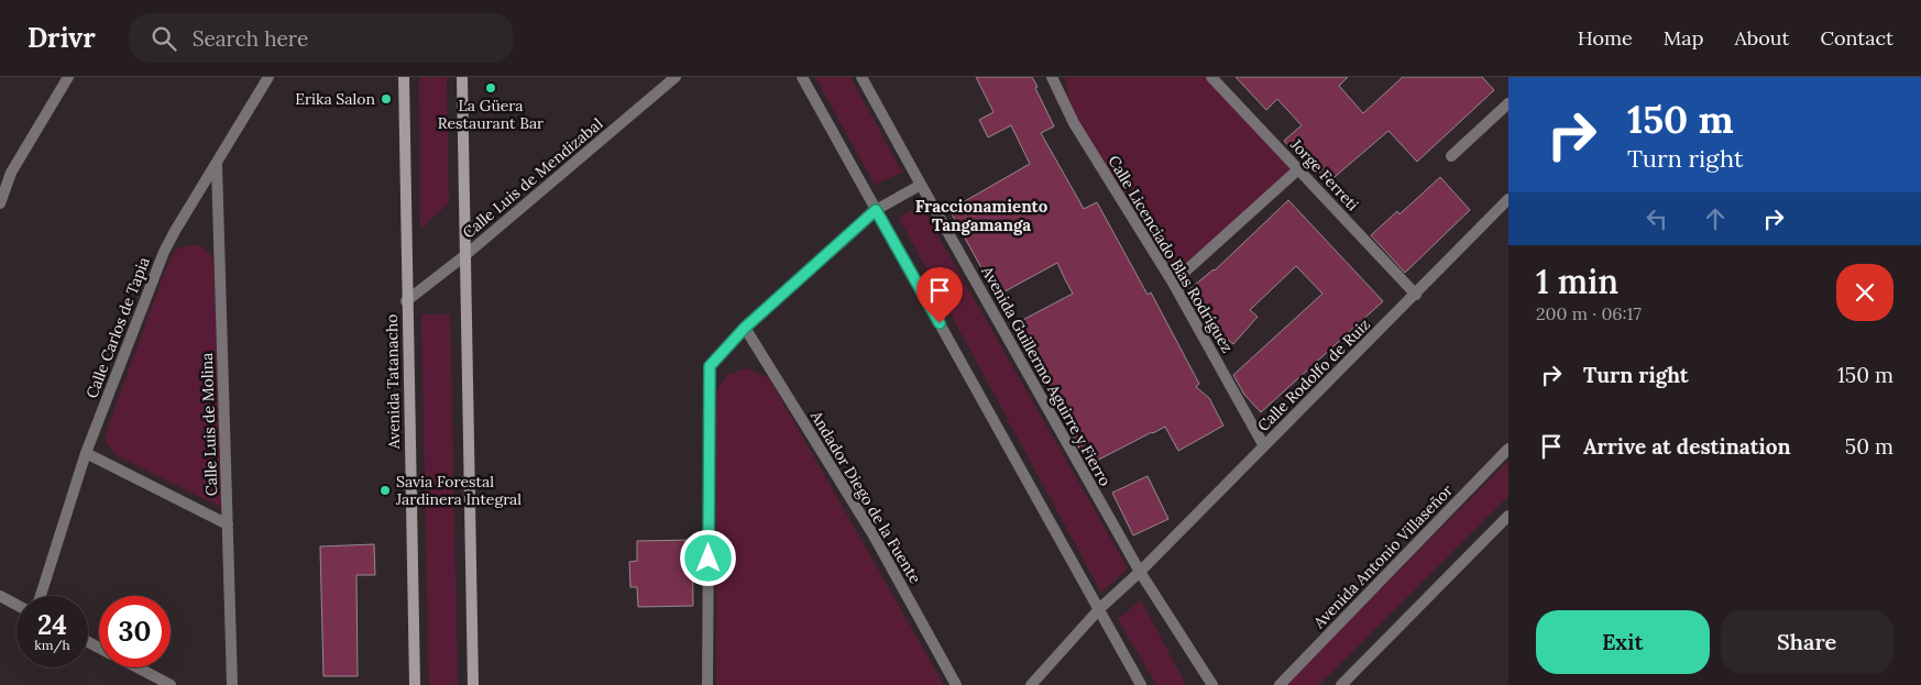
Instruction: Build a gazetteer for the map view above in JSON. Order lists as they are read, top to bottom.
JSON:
{
  "streets": {
    "street": [
      "Jorge Ferreti",
      "Calle Luis de Mendizabal",
      "Calle Licenciado Blas Rodríguez",
      "Calle Carlos de Tapia",
      "Calle Rodolfo de Ruiz",
      "Avenida Guillermo Aguirre y Fierro",
      "Avenida Tatanacho",
      "Calle Luis de Molina",
      "Andador Diego de la Fuente",
      "Avenida Antonio Villaseñor"
    ]
  },
  "crossings": [
    ["Jorge Ferreti", "Calle Rodolfo de Ruiz"],
    ["Calle Luis de Mendizabal", "Avenida Tatanacho"],
    ["Calle Licenciado Blas Rodríguez", "Calle Rodolfo de Ruiz"],
    ["Calle Carlos de Tapia", "Calle Luis de Molina"],
    ["Calle Rodolfo de Ruiz", "Avenida Guillermo Aguirre y Fierro"]
  ],
  "districts": ["Fraccionamiento Tangamanga"],
  "places": ["La Güera Restaurant Bar", "Erika Salon", "Savia Forestal Jardinera Integral"],
  "page": {
    "header": "Drivr",
    "search": "Search here",
    "nav": [
      "Home",
      "Map",
      "About",
      "Contact"
    ],
    "turn": ["150 m", "Turn right"],
    "heading": ["1 min", "200 m · 06:17"],
    "list": [
      {
        "name": "Turn right",
        "value": "150 m"
      },
      {
        "name": "Arrive at destination",
        "value": "50 m"
      }
    ],
    "speed": "24 km/h",
    "limit": "30",
    "buttons": ["Exit", "Share"]
  }
}
